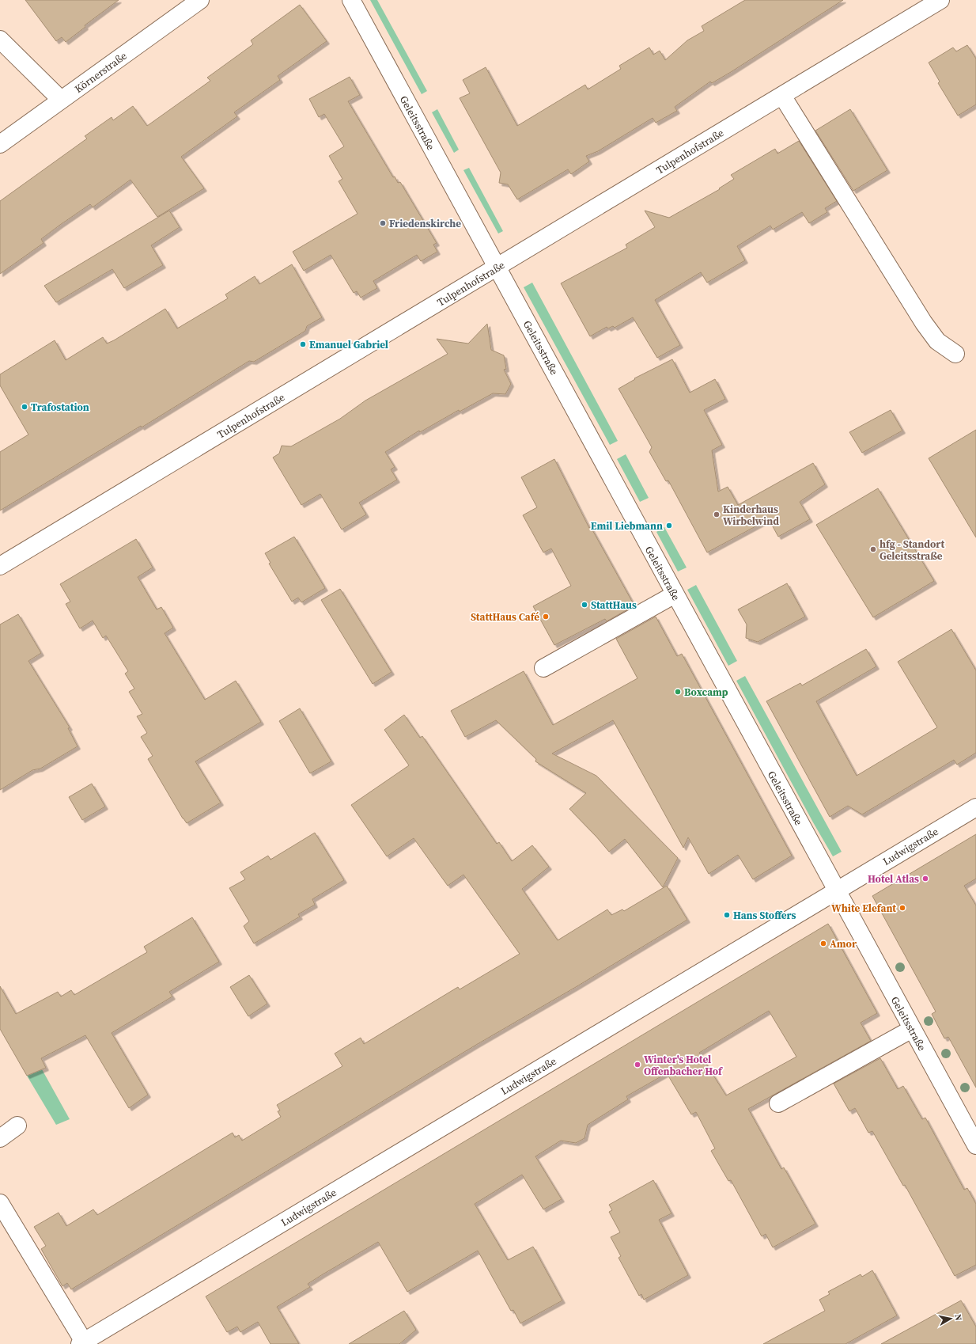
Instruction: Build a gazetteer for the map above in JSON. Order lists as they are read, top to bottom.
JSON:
{
  "streets": {
    "street": [
      "Körnerstraße",
      "Geleitsstraße",
      "Tulpenhofstraße",
      "Ludwigstraße"
    ]
  },
  "crossings": [
    ["Geleitsstraße", "Tulpenhofstraße"],
    ["Geleitsstraße", "Ludwigstraße"]
  ],
  "places": [
    "Friedenskirche",
    "Emanuel Gabriel",
    "Trafostation",
    "Kinderhaus Wirbelwind",
    "Emil Liebmann",
    "hfg - Standort Geleitsstraße",
    "StattHaus",
    "StattHaus Café",
    "Boxcamp",
    "Hotel Atlas",
    "White Elefant",
    "Hans Stoffers",
    "Amor",
    "Winter's Hotel Offenbacher Hof"
  ],
  "north": "right"
}
